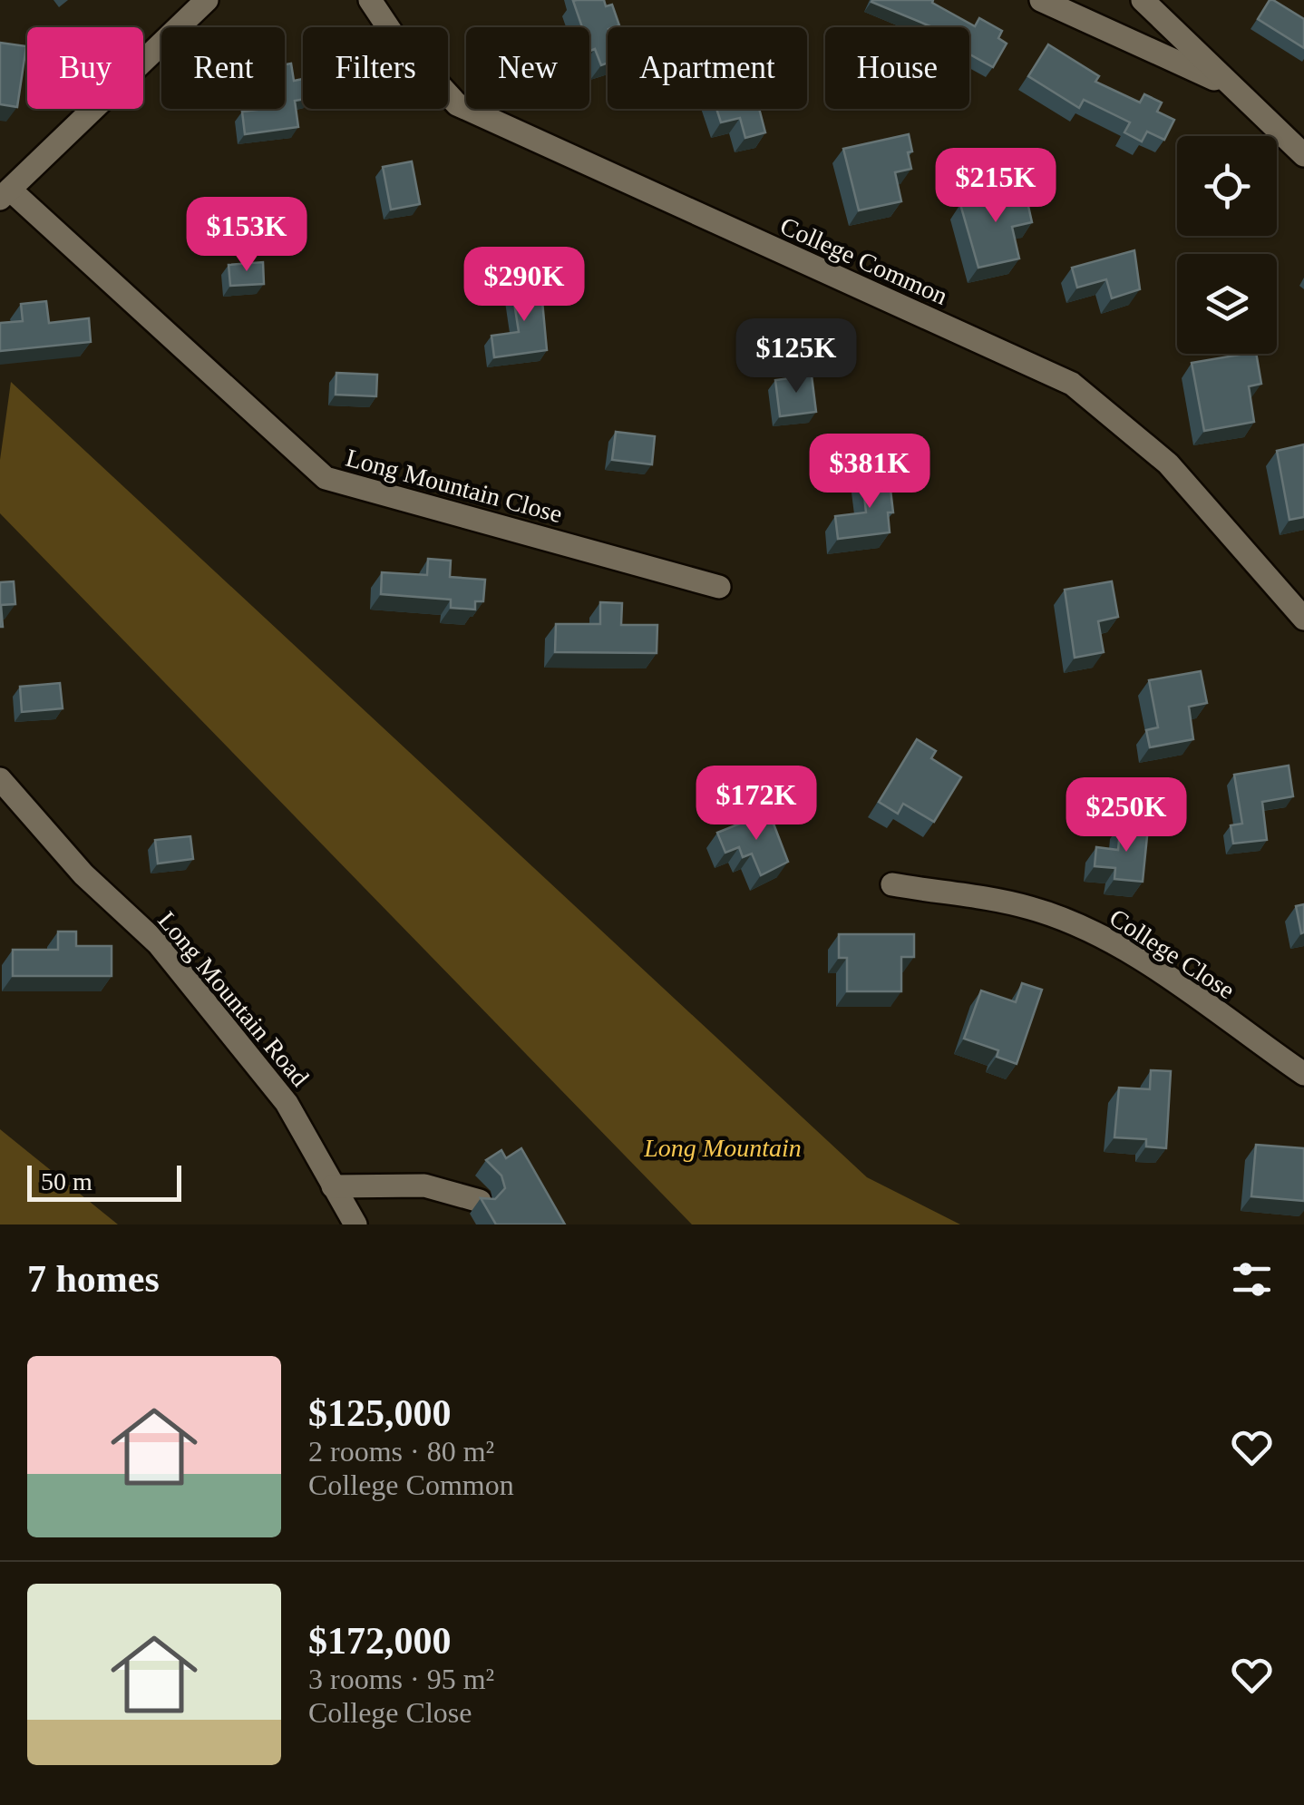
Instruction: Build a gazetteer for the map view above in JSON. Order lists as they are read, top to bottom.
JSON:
{
  "streets": {
    "street": [
      "College Common",
      "Long Mountain Close",
      "College Close",
      "Long Mountain Road"
    ]
  },
  "parks": ["Long Mountain"],
  "scale_bar": "50 m",
  "page": {
    "chip": [
      "Buy",
      "Rent",
      "Filters",
      "New",
      "Apartment",
      "House"
    ],
    "price": [
      "$215K",
      "$153K",
      "$290K",
      "$125K",
      "$381K",
      "$172K",
      "$250K"
    ],
    "scale": "50 m",
    "heading": "7 homes",
    "list": [
      {
        "name": "$125,000",
        "note": "2 rooms · 80 m² · College Common"
      },
      {
        "name": "$172,000",
        "note": "3 rooms · 95 m² · College Close"
      }
    ]
  }
}
